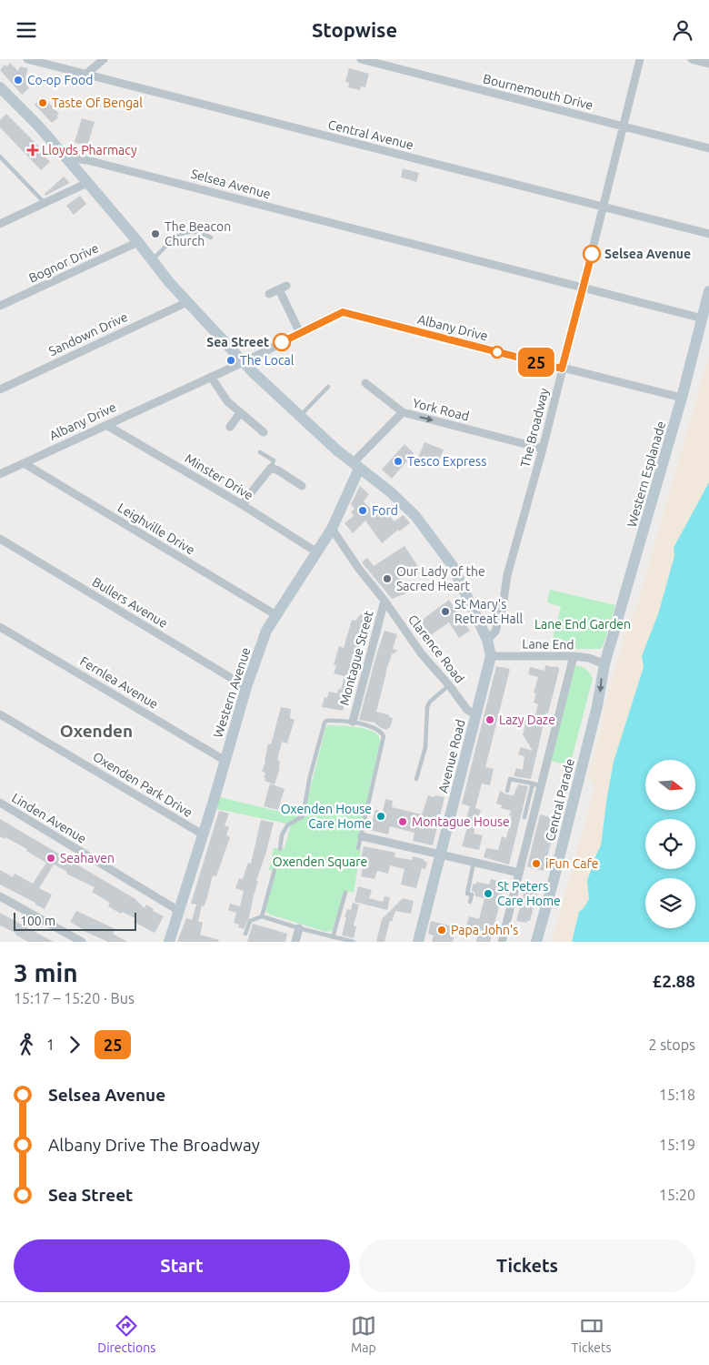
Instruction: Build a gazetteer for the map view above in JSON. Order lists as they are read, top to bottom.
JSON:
{
  "streets": {
    "street": [
      "Bournemouth Drive",
      "Central Avenue",
      "Selsea Avenue",
      "Bognor Drive",
      "Albany Drive",
      "Sandown Drive",
      "York Road",
      "The Broadway",
      "Western Esplanade",
      "Minster Drive",
      "Leighville Drive",
      "Bullers Avenue",
      "Lane End",
      "Clarence Road",
      "Montague Street",
      "Fernlea Avenue",
      "Western Avenue",
      "Avenue Road",
      "Oxenden Park Drive",
      "Central Parade",
      "Linden Avenue"
    ]
  },
  "crossings": [
    ["Bournemouth Drive", "The Broadway"],
    ["Central Avenue", "The Broadway"],
    ["Selsea Avenue", "The Broadway"],
    ["Selsea Avenue", "Western Esplanade"],
    ["Albany Drive", "The Broadway"],
    ["Albany Drive", "Western Esplanade"],
    ["Albany Drive", "Minster Drive"],
    ["Albany Drive", "Leighville Drive"],
    ["York Road", "The Broadway"],
    ["York Road", "Western Avenue"],
    ["Western Esplanade", "Lane End"],
    ["Western Esplanade", "Central Parade"],
    ["Minster Drive", "Western Avenue"],
    ["Leighville Drive", "Western Avenue"],
    ["Bullers Avenue", "Western Avenue"],
    ["Lane End", "Avenue Road"],
    ["Lane End", "Central Parade"],
    ["Clarence Road", "Montague Street"],
    ["Clarence Road", "Western Avenue"],
    ["Clarence Road", "Avenue Road"],
    ["Fernlea Avenue", "Western Avenue"],
    ["Western Avenue", "Oxenden Park Drive"],
    ["Western Avenue", "Linden Avenue"]
  ],
  "one_way": ["York Road"],
  "districts": ["Oxenden"],
  "parks": ["Lane End Garden", "Oxenden Square"],
  "places": {
    "other": [
      "Co-op Food",
      "Taste Of Bengal",
      "The Beacon Church",
      "Selsea Avenue",
      "Sea Street",
      "The Local",
      "Tesco Express",
      "Ford",
      "Our Lady of the Sacred Heart",
      "St Mary's Retreat Hall",
      "Lazy Daze",
      "Oxenden House Care Home",
      "Montague House",
      "Seahaven",
      "iFun Cafe",
      "St Peters Care Home",
      "Papa John's"
    ],
    "health": ["Lloyds Pharmacy"]
  },
  "lines": ["bus line 25"],
  "scale_bar": "100 m",
  "north": "right",
  "page": {
    "header": "Stopwise",
    "on_map": "25",
    "scale": "100 m",
    "heading": ["3 min", "15:17 – 15:20 · Bus", "£2.88"],
    "legs": ["1", "25", "2 stops"],
    "list": [
      {
        "name": "Selsea Avenue",
        "value": "15:18"
      },
      {
        "name": "Albany Drive The Broadway",
        "value": "15:19"
      },
      {
        "name": "Sea Street",
        "value": "15:20"
      }
    ],
    "buttons": ["Start", "Tickets"],
    "tabs": ["Directions", "Map", "Tickets"]
  }
}
